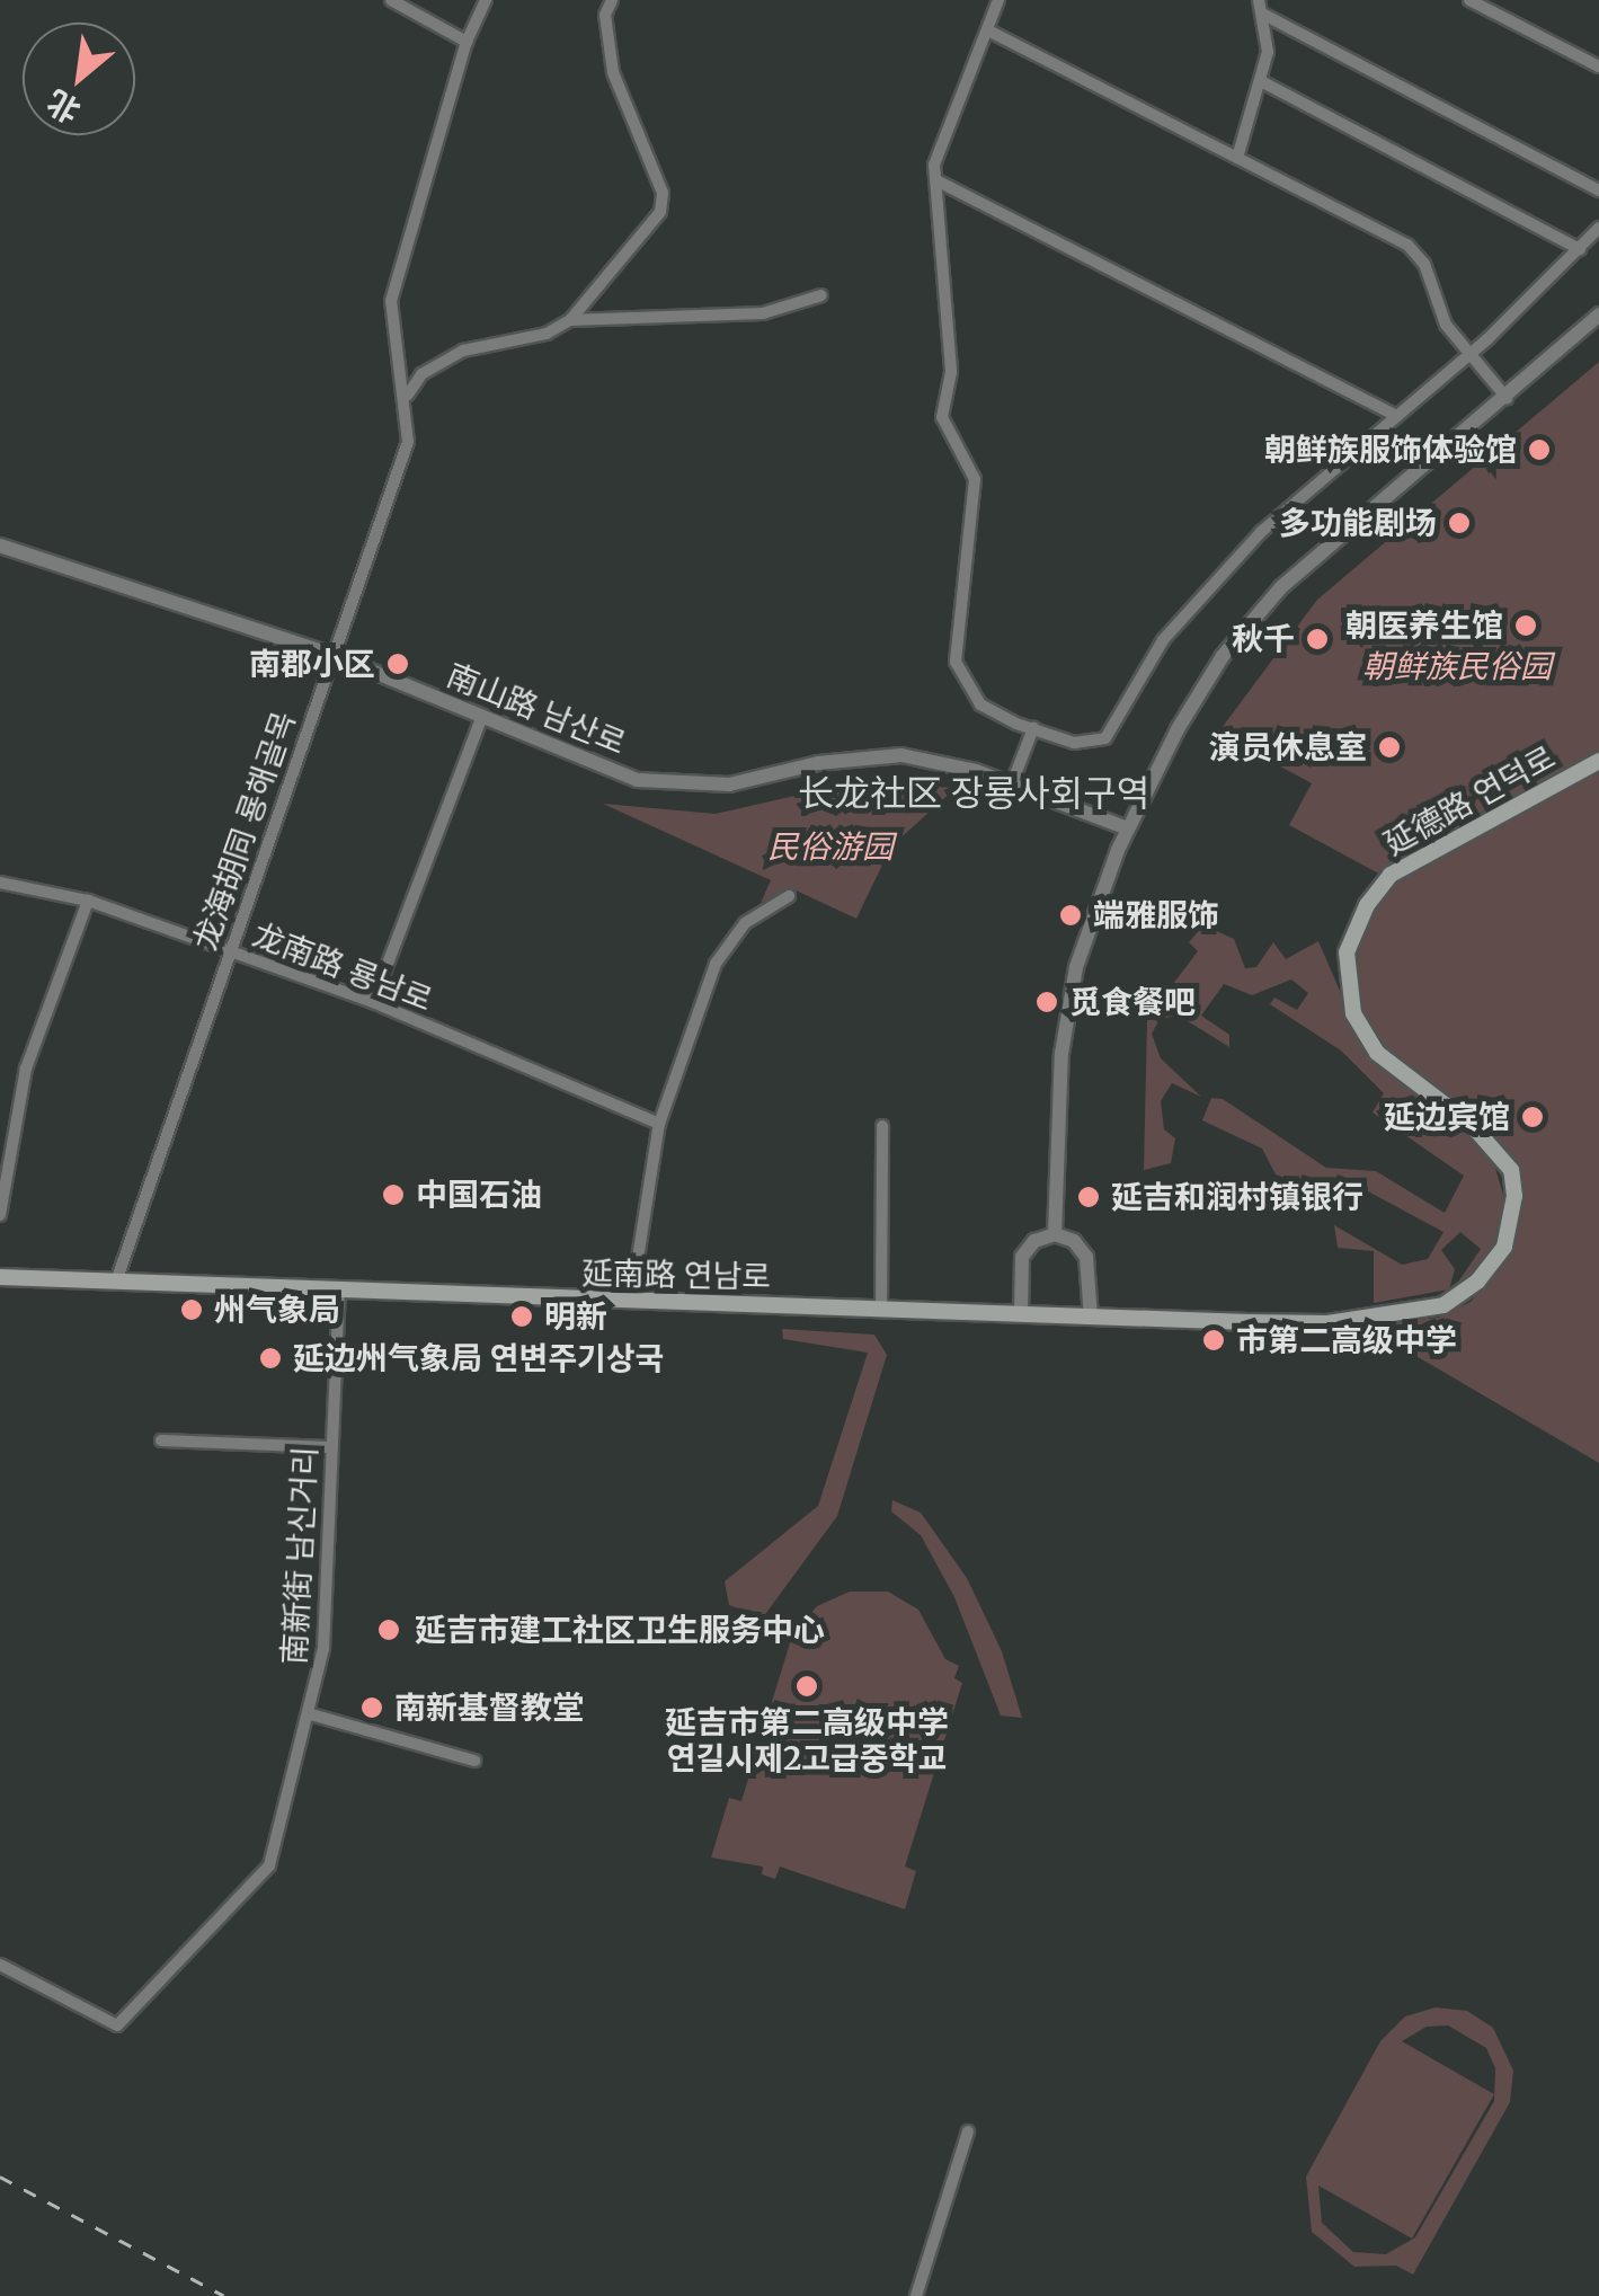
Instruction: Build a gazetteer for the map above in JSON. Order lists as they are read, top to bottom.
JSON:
{
  "streets": {
    "main road": ["延德路 연덕로", "延南路 연남로"],
    "street": [
      "南山路 남산로",
      "龙海胡同 룡해골목",
      "龙南路 룡남로",
      "南新街 남신거리"
    ]
  },
  "crossings": [
    ["南山路 남산로", "龙海胡同 룡해골목"],
    ["延德路 연덕로", "延南路 연남로"],
    ["龙海胡同 룡해골목", "龙南路 룡남로"],
    ["龙海胡同 룡해골목", "延南路 연남로"],
    ["延南路 연남로", "南新街 남신거리"]
  ],
  "districts": ["长龙社区 장룡사회구역"],
  "parks": ["朝鲜族民俗园", "民俗游园"],
  "places": [
    "朝鲜族服饰体验馆",
    "多功能剧场",
    "朝医养生馆",
    "秋千",
    "南郡小区",
    "演员休息室",
    "端雅服饰",
    "觅食餐吧",
    "延边宾馆",
    "中国石油",
    "延吉和润村镇银行",
    "州气象局",
    "明新",
    "市第二高级中学",
    "延边州气象局 연변주기상국",
    "延吉市建工社区卫生服务中心",
    "延吉市第二高级中学 연길시제2고급중학교",
    "南新基督教堂"
  ],
  "north": "bottom left"
}
